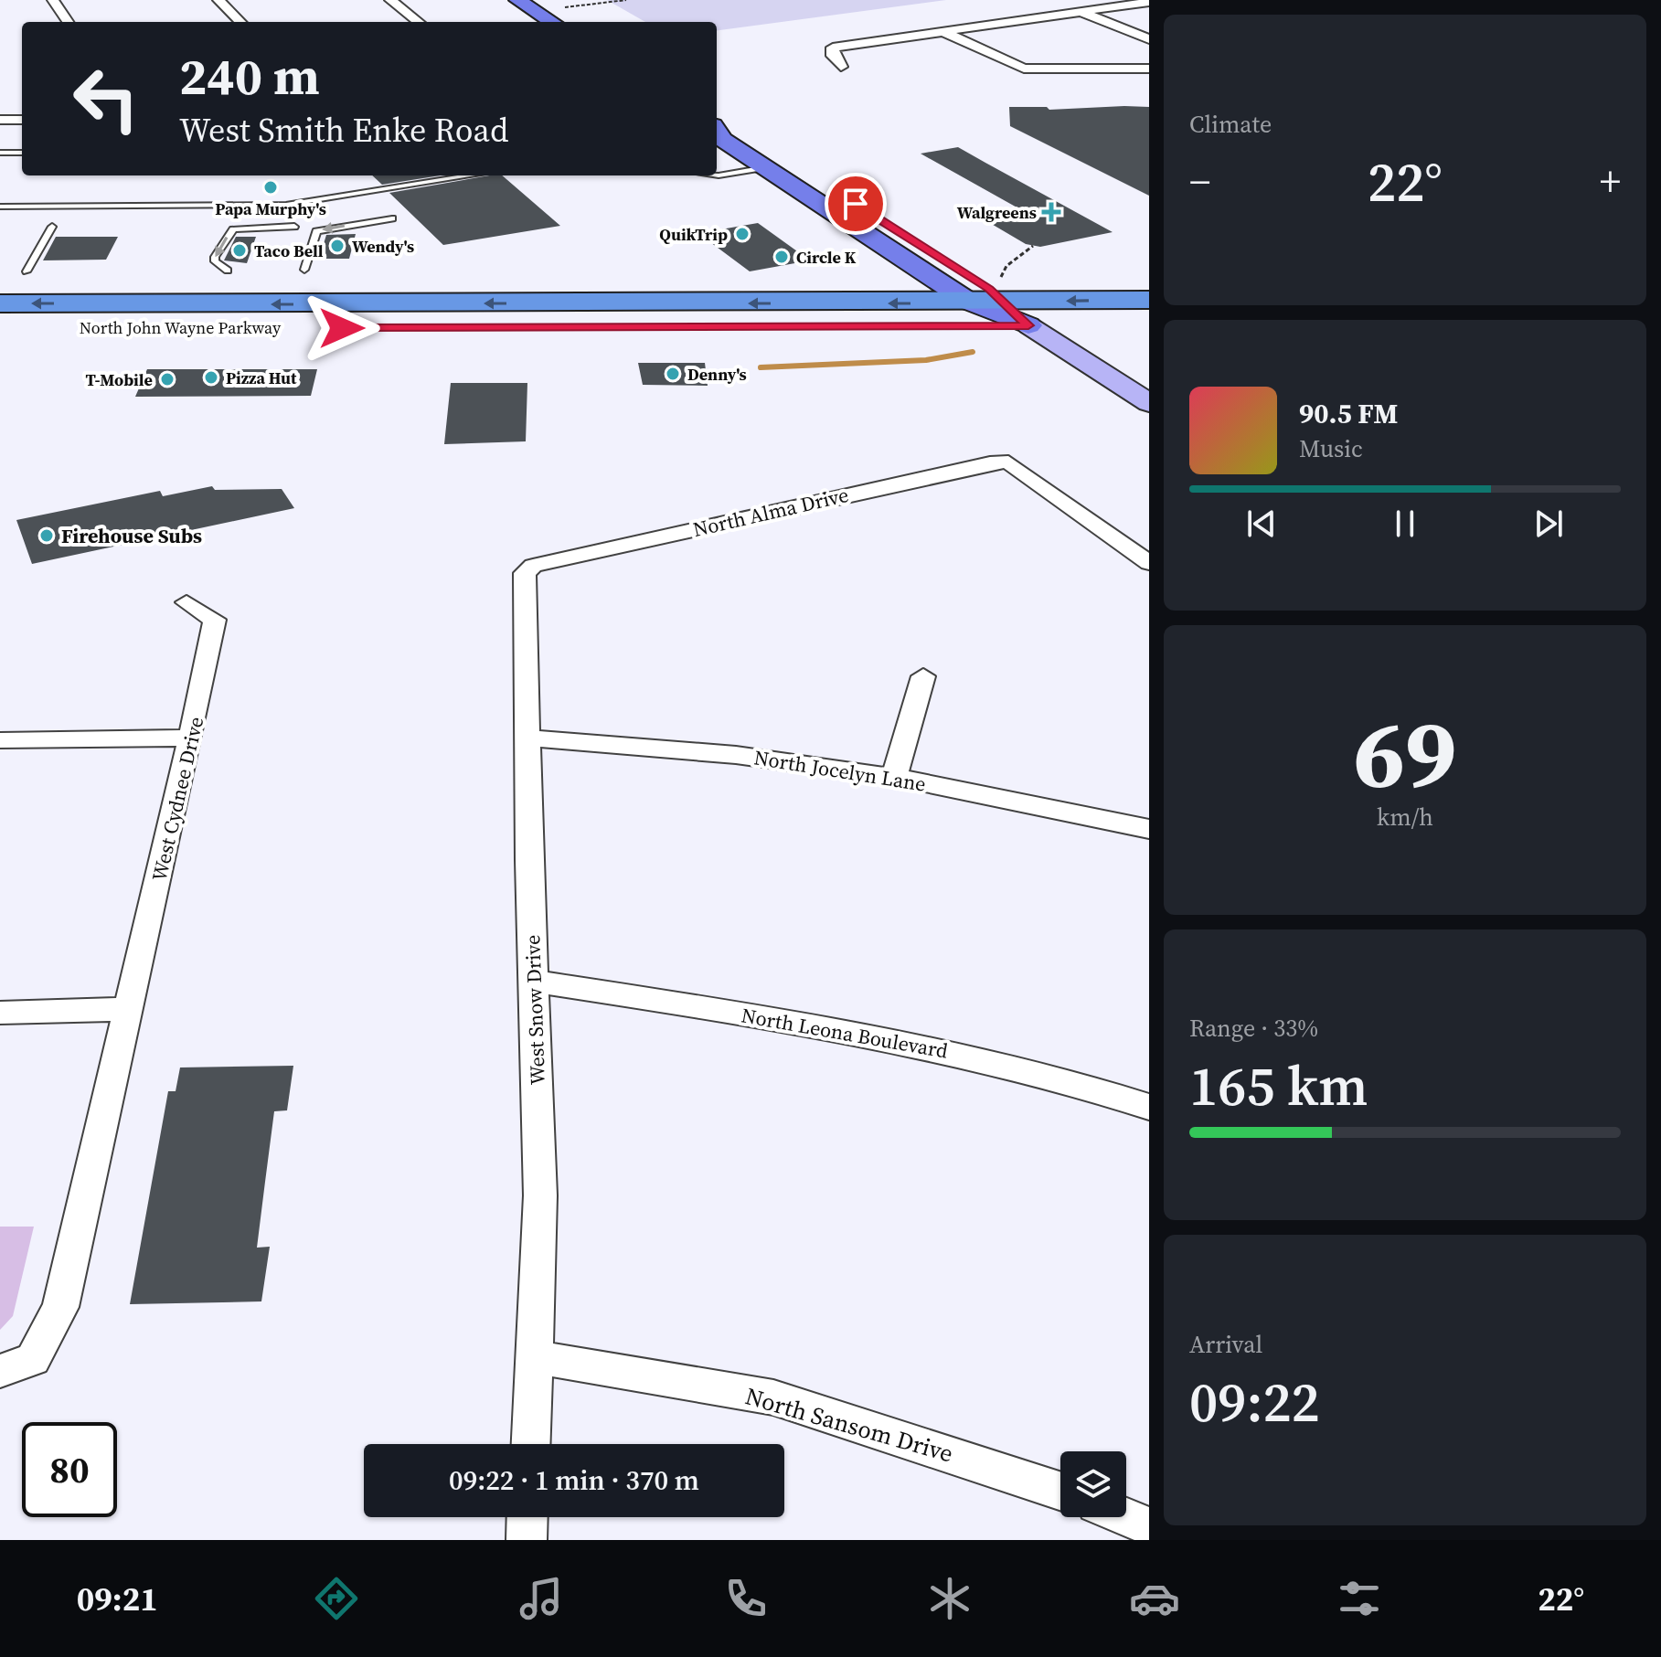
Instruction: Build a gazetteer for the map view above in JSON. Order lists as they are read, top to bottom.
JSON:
{
  "streets": {
    "highway": ["North John Wayne Parkway"],
    "street": [
      "North Alma Drive",
      "North Jocelyn Lane",
      "West Cydnee Drive",
      "West Snow Drive",
      "North Leona Boulevard",
      "North Sansom Drive"
    ]
  },
  "crossings": [
    ["North Alma Drive", "West Snow Drive"],
    ["North Jocelyn Lane", "West Snow Drive"],
    ["West Snow Drive", "North Leona Boulevard"],
    ["West Snow Drive", "North Sansom Drive"]
  ],
  "places": {
    "other": [
      "Papa Murphy's",
      "QuikTrip",
      "Wendy's",
      "Taco Bell",
      "Circle K",
      "Denny's",
      "Pizza Hut",
      "T-Mobile",
      "Firehouse Subs"
    ],
    "health": ["Walgreens"]
  },
  "page": {
    "tile": [
      "Climate",
      ["69", "km/h"],
      ["Range · 33%", "165 km"],
      ["Arrival", "09:22"]
    ],
    "turn": ["240 m", "West Smith Enke Road"],
    "heat": ["−", "22°", "+"],
    "song": ["90.5 FM", "Music"],
    "limit": "80",
    "trip": "09:22 · 1 min · 370 m",
    "tabs": ["09:21", "22°"]
  }
}
